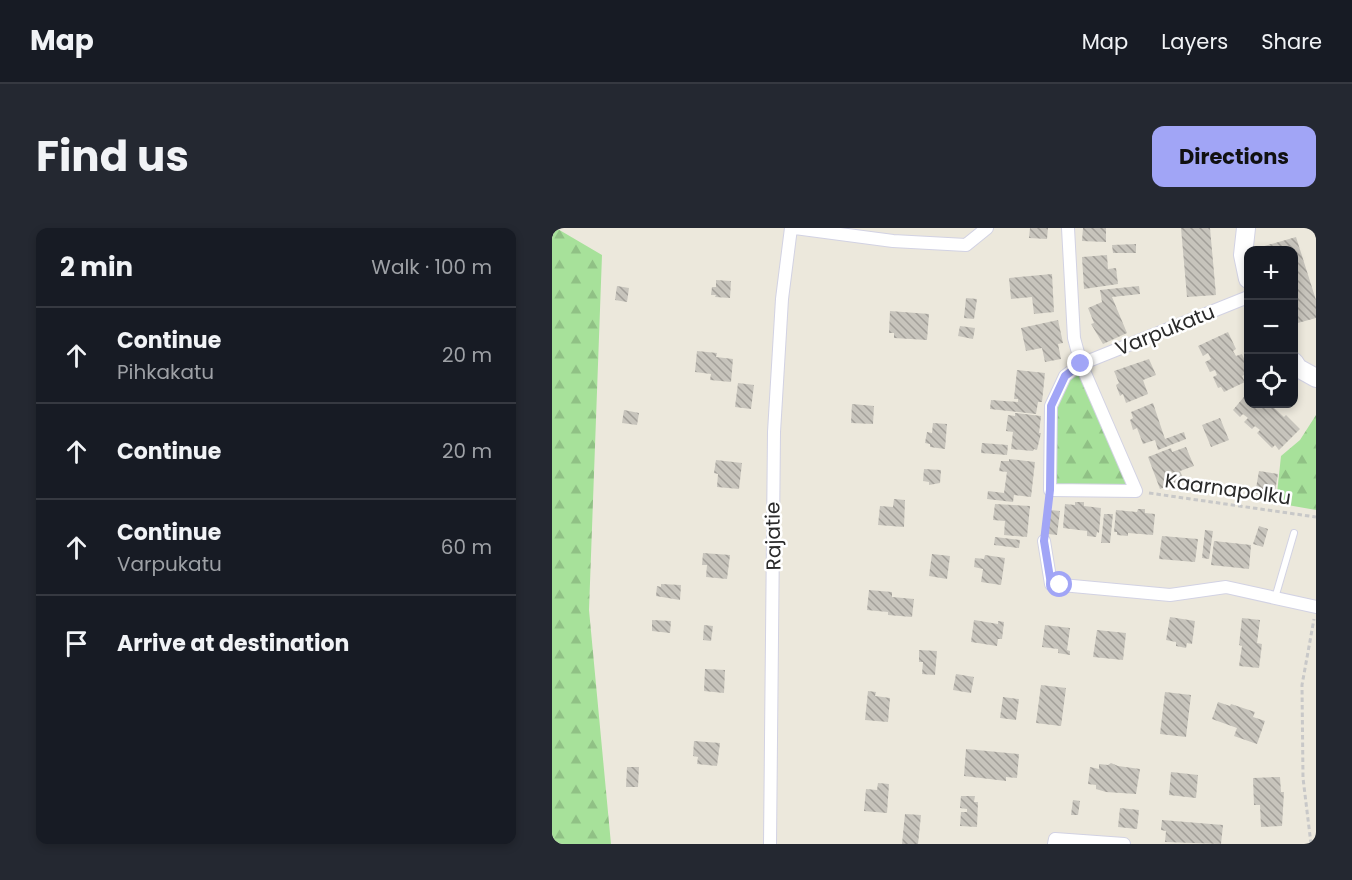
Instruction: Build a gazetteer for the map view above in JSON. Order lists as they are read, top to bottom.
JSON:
{
  "streets": {
    "street": ["Varpukatu", "Rajatie"],
    "path": ["Kaarnapolku"]
  },
  "page": {
    "header": "Map",
    "nav": ["Map", "Layers", "Share"],
    "title": "Find us",
    "buttons": "Directions",
    "heading": ["2 min", "Walk · 100 m"],
    "map_buttons": ["+", "−"],
    "list": [
      ["Continue", "Pihkakatu", "20 m"],
      ["Continue", "20 m"],
      ["Continue", "Varpukatu", "60 m"],
      "Arrive at destination"
    ]
  }
}
